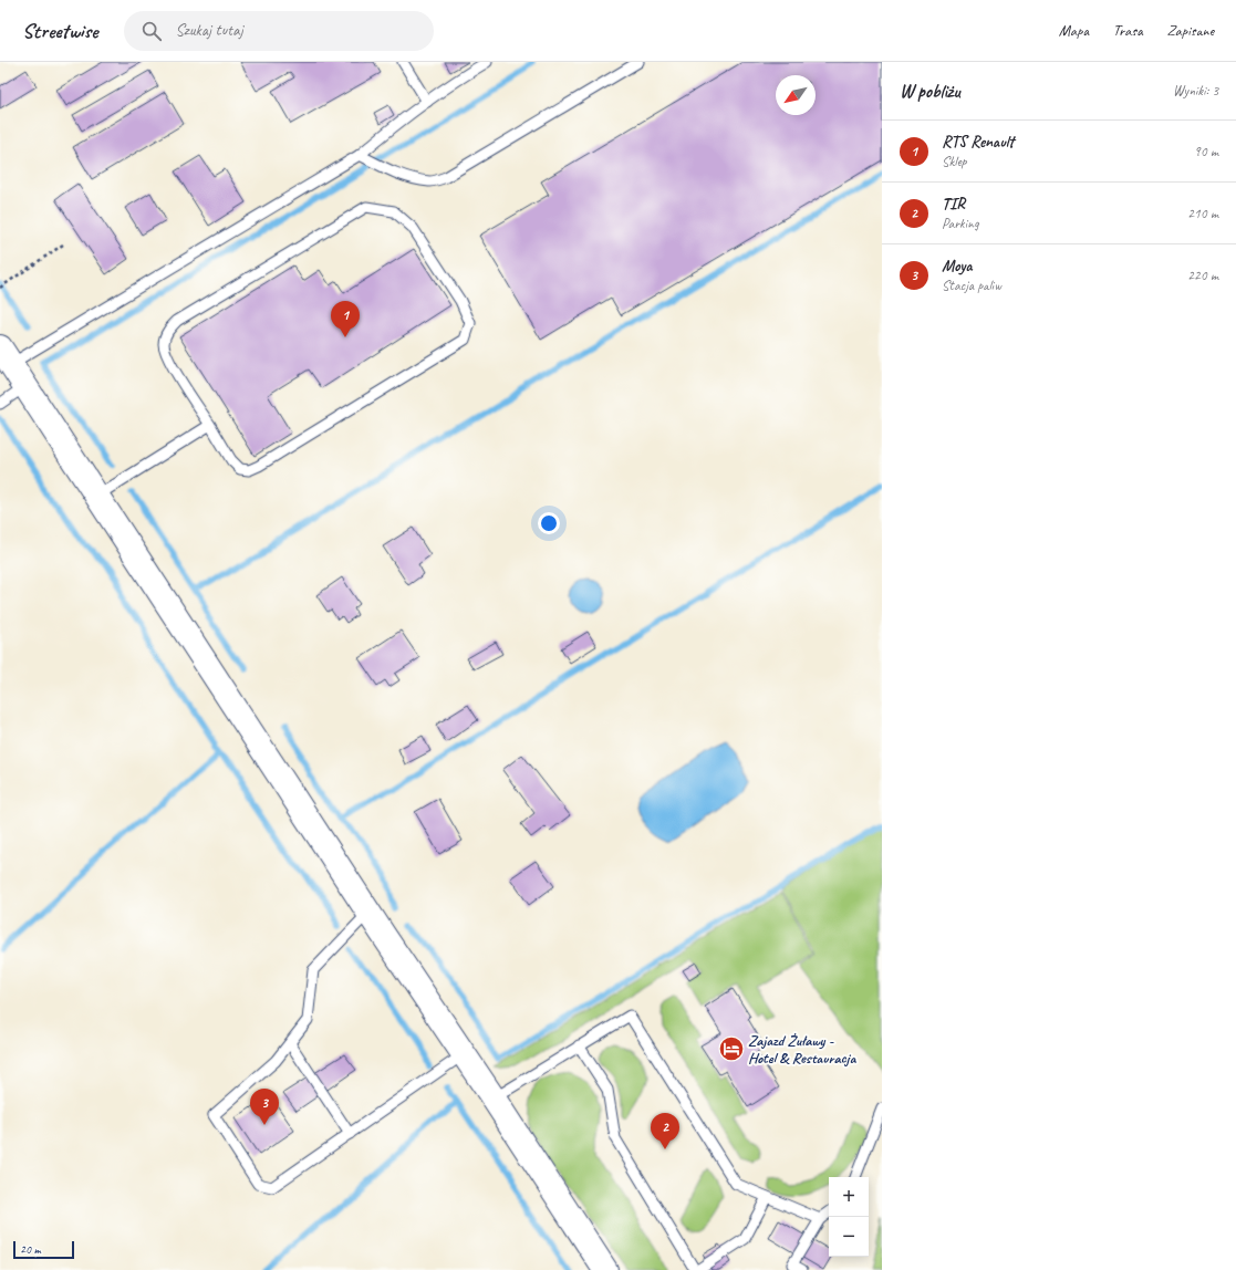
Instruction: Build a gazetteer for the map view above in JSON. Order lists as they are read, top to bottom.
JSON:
{
  "places": {
    "hotel": ["Zajazd Żuławy - Hotel & Restauracja"]
  },
  "scale_bar": "20 m",
  "north": "bottom left",
  "page": {
    "header": "Streetwise",
    "search": "Szukaj tutaj",
    "nav": ["Mapa", "Trasa", "Zapisane"],
    "heading": ["W pobliżu", "Wyniki: 3"],
    "list": [
      {
        "mark": "1",
        "name": "RTS Renault",
        "note": "Sklep",
        "value": "90 m"
      },
      {
        "mark": "2",
        "name": "TIR",
        "note": "Parking",
        "value": "210 m"
      },
      {
        "mark": "3",
        "name": "Moya",
        "note": "Stacja paliw",
        "value": "220 m"
      }
    ],
    "pins": ["1", "3", "2"],
    "map_buttons": ["+", "−"],
    "scale": "20 m"
  }
}
